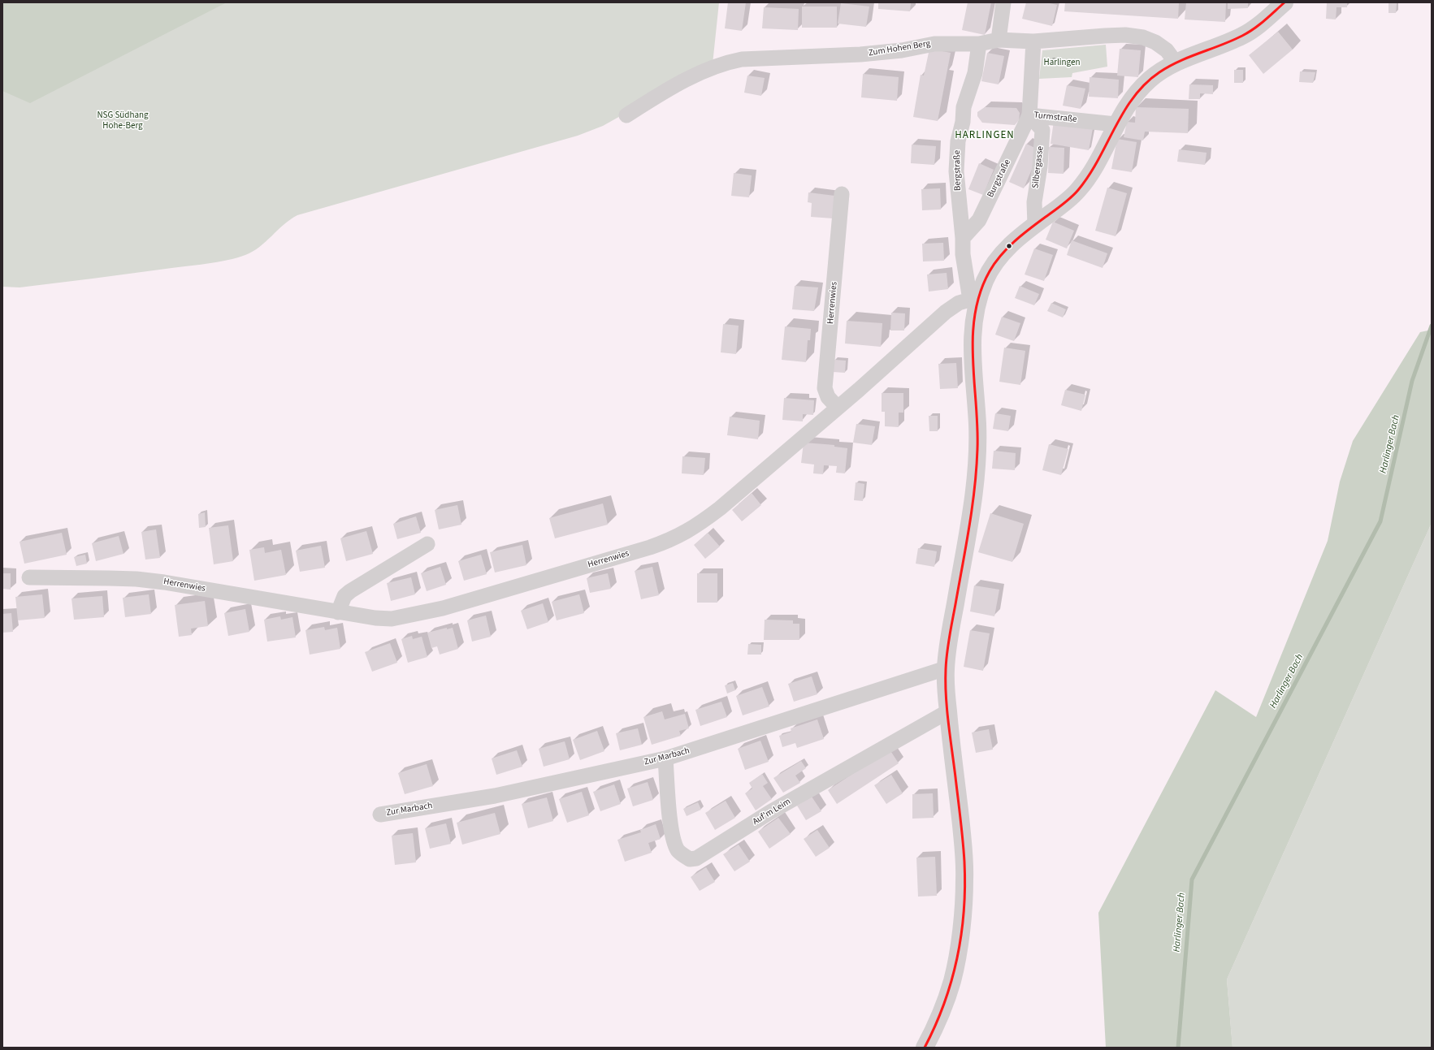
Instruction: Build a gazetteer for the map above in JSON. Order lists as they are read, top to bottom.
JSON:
{
  "streets": {
    "street": [
      "Zum Hohen Berg",
      "Turmstraße",
      "Silbergasse",
      "Bergstraße",
      "Burgstraße",
      "Herrenwies",
      "Zur Marbach",
      "Auf'm Leim"
    ]
  },
  "crossings": [
    ["Zum Hohen Berg", "Turmstraße"],
    ["Zum Hohen Berg", "Bergstraße"],
    ["Turmstraße", "Silbergasse"],
    ["Turmstraße", "Burgstraße"],
    ["Silbergasse", "Burgstraße"],
    ["Bergstraße", "Burgstraße"],
    ["Bergstraße", "Herrenwies"],
    ["Zur Marbach", "Auf'm Leim"]
  ],
  "districts": ["HARLINGEN"],
  "water": ["Harlinger Bach"],
  "parks": ["Harlingen", "NSG Südhang Hohe-Berg"]
}
